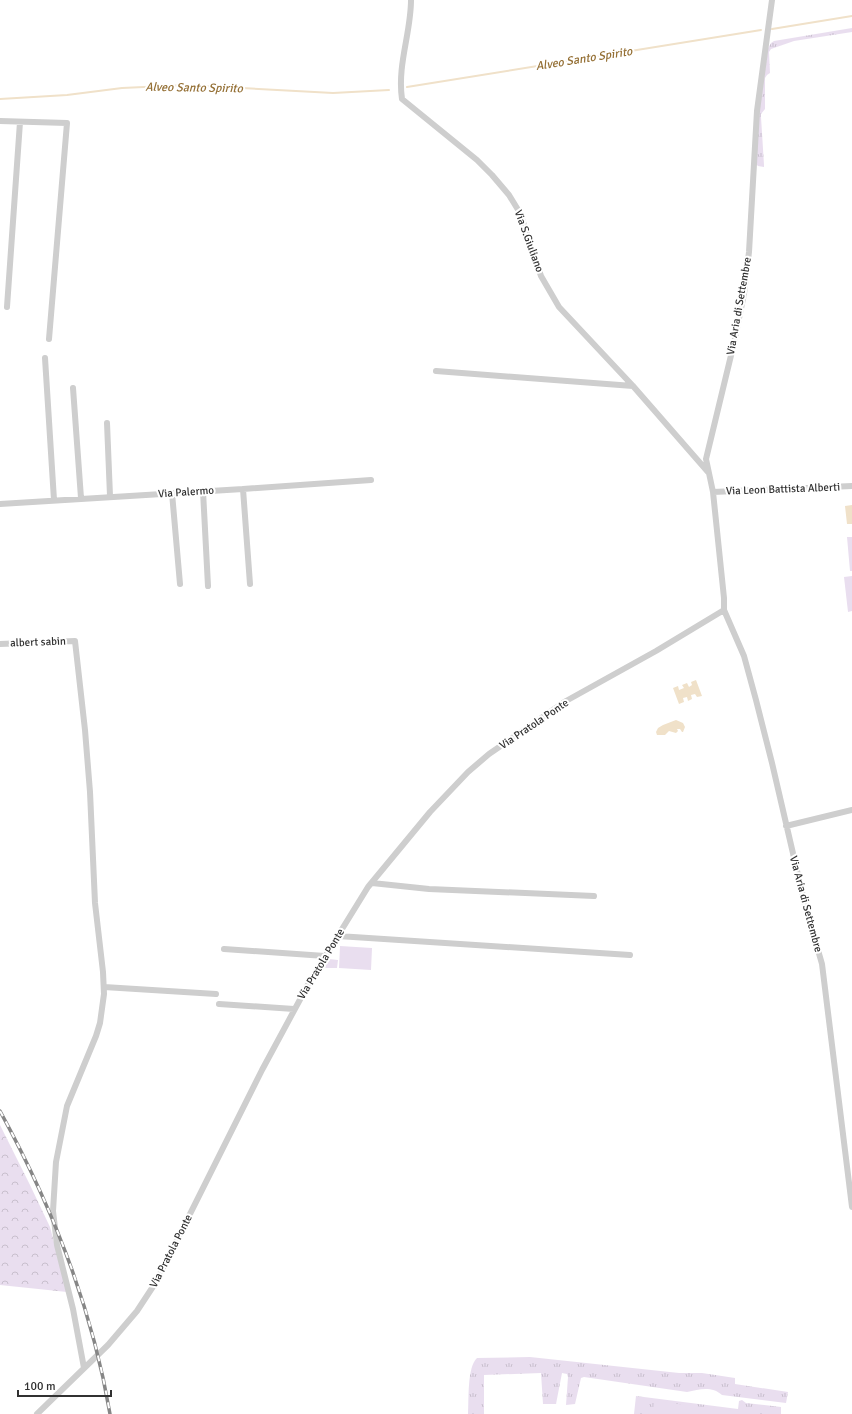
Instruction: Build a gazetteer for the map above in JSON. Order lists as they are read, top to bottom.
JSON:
{
  "streets": {
    "street": [
      "Via S.Giuliano",
      "Via Aria di Settembre",
      "Via Leon Battista Alberti",
      "Via Palermo",
      "albert sabin",
      "Via Pratola Ponte"
    ]
  },
  "crossings": [
    ["Via S.Giuliano", "Via Aria di Settembre"],
    ["Via Aria di Settembre", "Via Leon Battista Alberti"],
    ["Via Aria di Settembre", "Via Pratola Ponte"]
  ],
  "water": ["Alveo Santo Spirito"],
  "scale_bar": "100 m"
}
